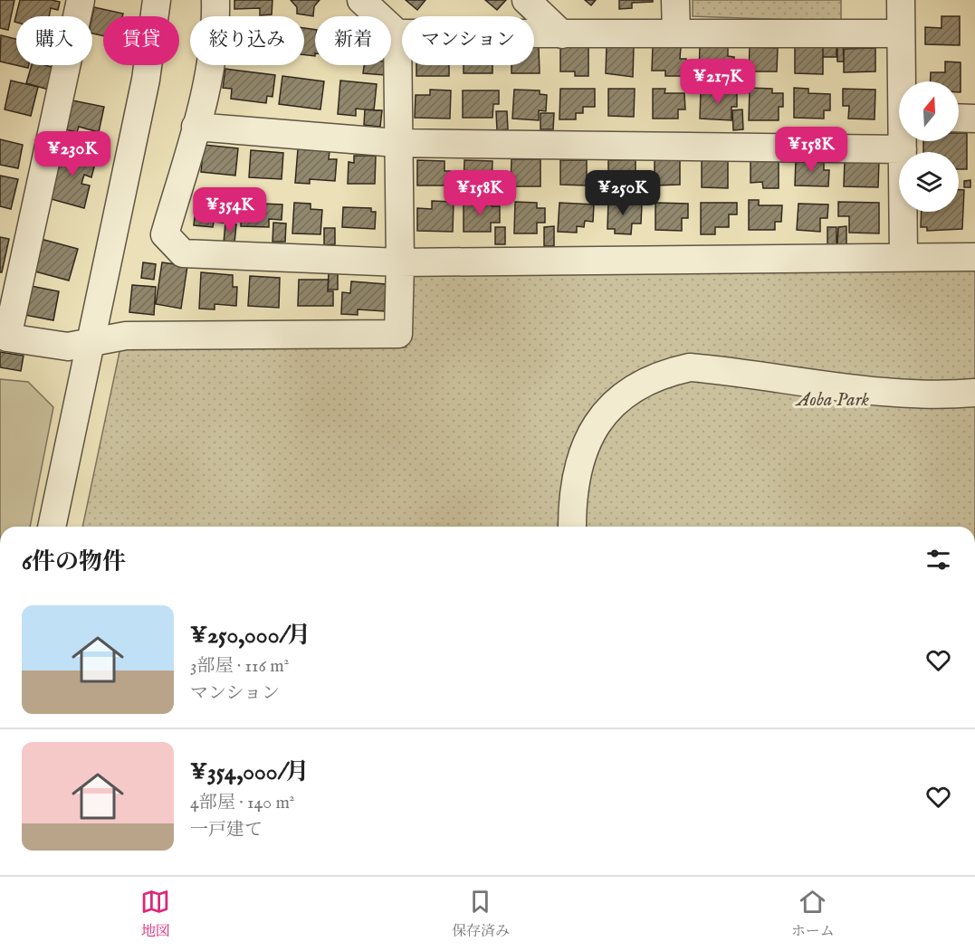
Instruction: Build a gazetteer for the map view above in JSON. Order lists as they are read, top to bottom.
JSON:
{
  "parks": ["Aoba Park"],
  "north": "top",
  "page": {
    "chip": [
      "購入",
      "賃貸",
      "絞り込み",
      "新着",
      "マンション"
    ],
    "price": [
      "¥217K",
      "¥158K",
      "¥230K",
      "¥158K",
      "¥250K",
      "¥354K"
    ],
    "heading": "6件の物件",
    "list": [
      {
        "name": "¥250,000/月",
        "note": "3部屋 · 116 m² · マンション"
      },
      {
        "name": "¥354,000/月",
        "note": "4部屋 · 140 m² · 一戸建て"
      }
    ],
    "tabs": ["地図", "保存済み", "ホーム"]
  }
}
